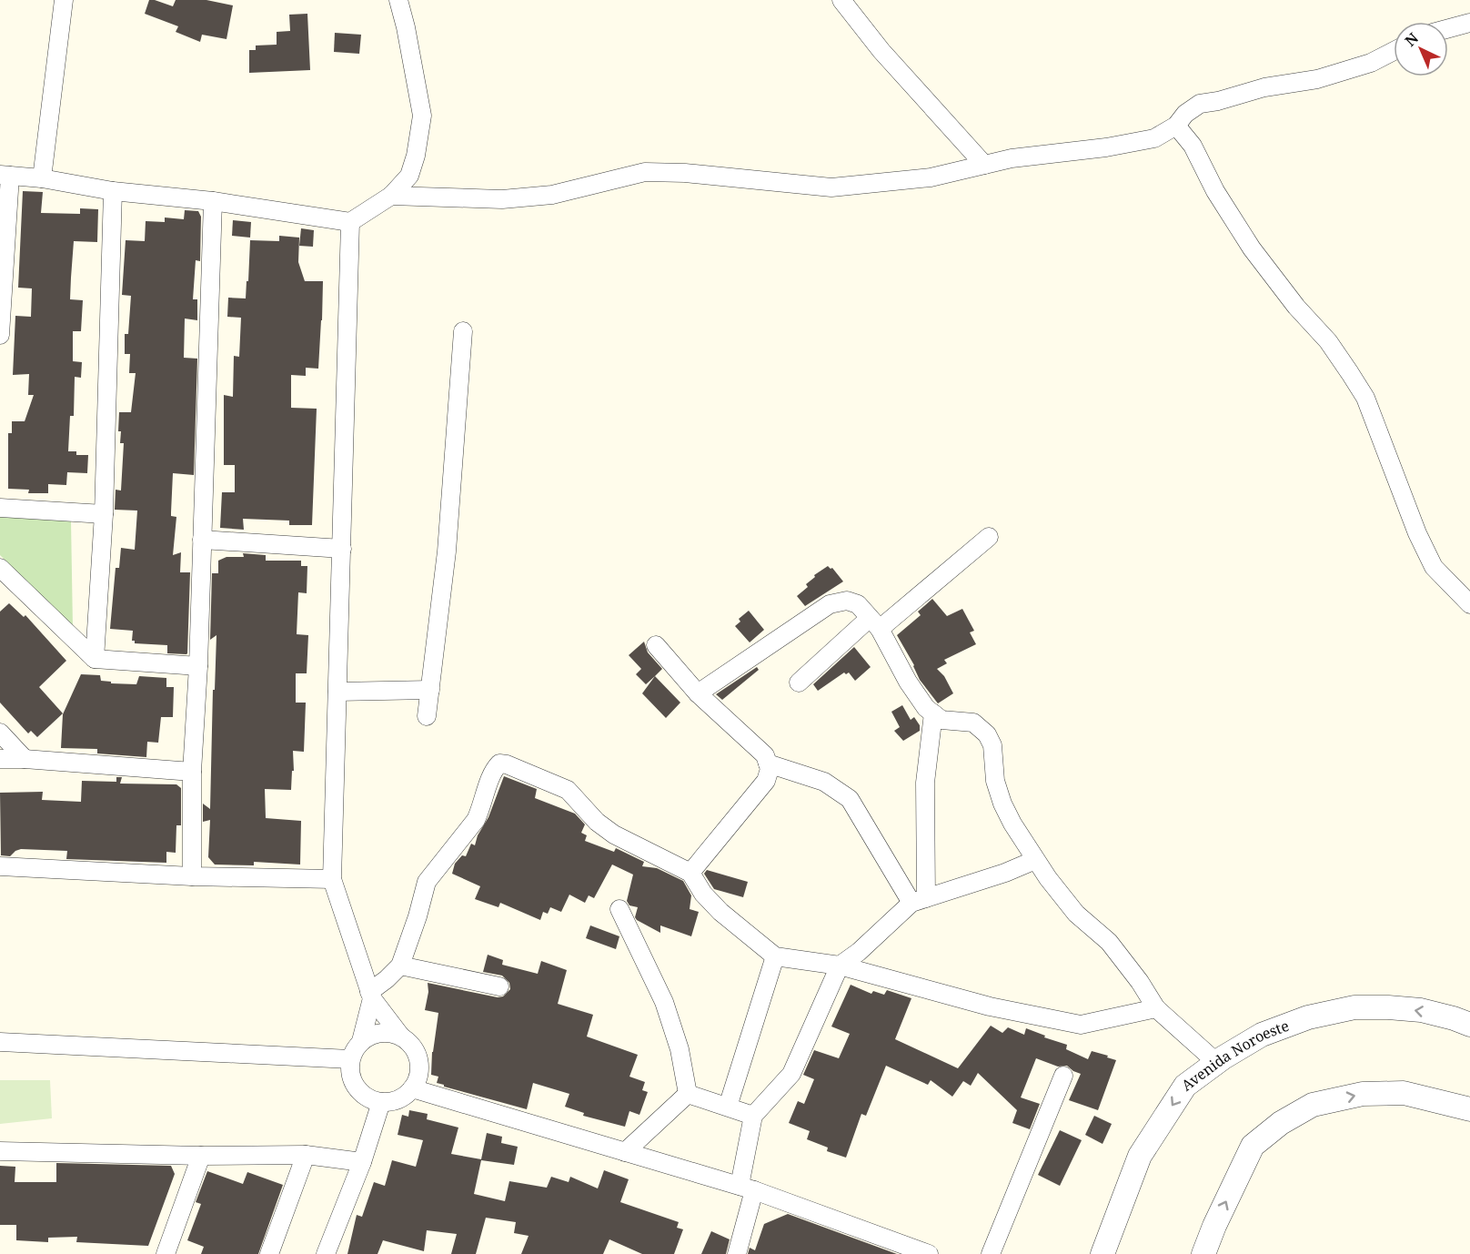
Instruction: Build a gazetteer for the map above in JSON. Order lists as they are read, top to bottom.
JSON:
{
  "streets": {
    "street": ["Avenida Noroeste"]
  },
  "one_way": ["Avenida Noroeste"],
  "north": "top left"
}
